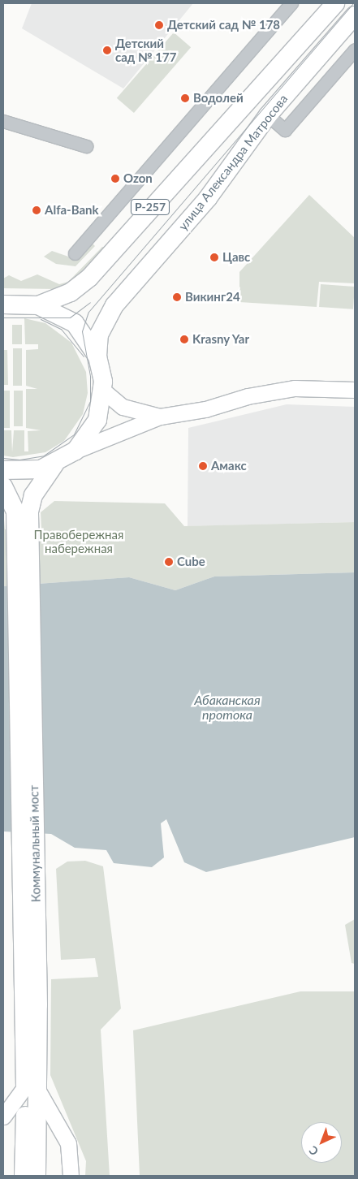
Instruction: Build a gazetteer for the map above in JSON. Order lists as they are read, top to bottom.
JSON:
{
  "streets": {
    "highway": ["улица Александра Матросова", "Р-257", "Коммунальный мост"]
  },
  "crossings": [
    ["улица Александра Матросова", "Р-257"]
  ],
  "water": ["Абаканская протока"],
  "parks": ["Правобережная набережная"],
  "places": [
    "Детский сад № 178",
    "Детский сад № 177",
    "Водолей",
    "Ozon",
    "Alfa-Bank",
    "Цавс",
    "Викинг24",
    "Krasny Yar",
    "Амакс",
    "Cube"
  ],
  "north": "bottom left"
}
